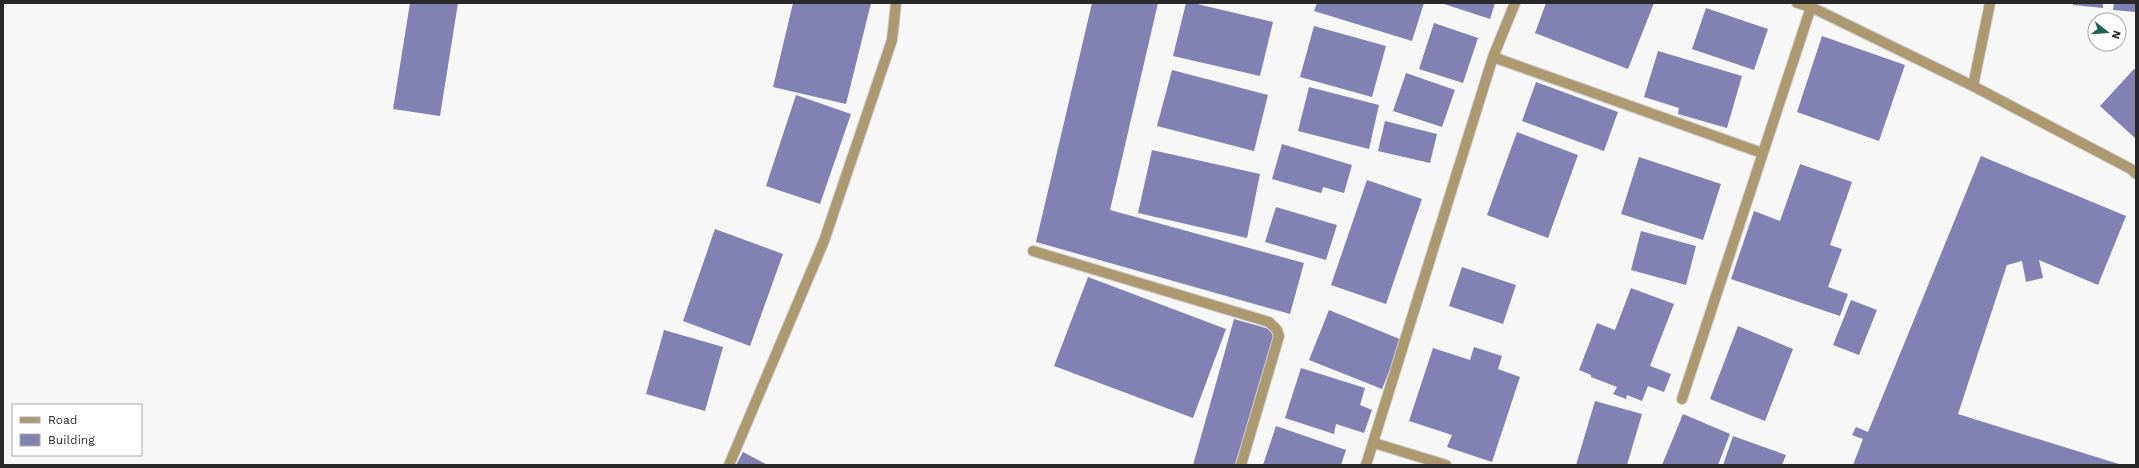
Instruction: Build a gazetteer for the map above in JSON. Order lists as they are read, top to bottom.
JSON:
{
  "legend": ["Road", "Building"],
  "north": "right"
}
